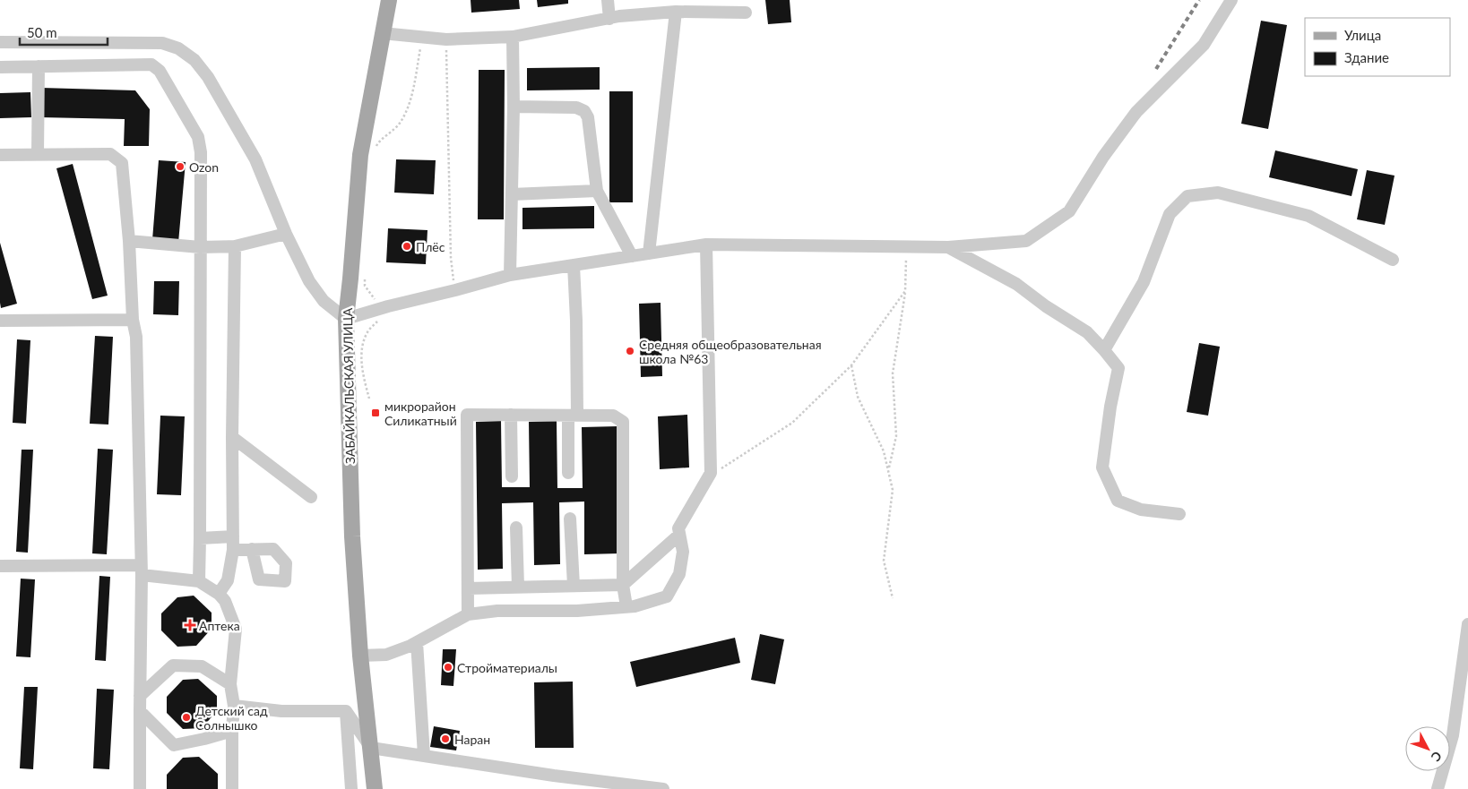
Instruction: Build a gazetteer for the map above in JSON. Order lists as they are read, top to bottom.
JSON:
{
  "streets": {
    "main road": ["ЗАБАЙКАЛЬСКАЯ УЛИЦА"]
  },
  "places": {
    "other": [
      "Ozon",
      "Плёс",
      "Средняя общеобразовательная школа №63",
      "Стройматериалы",
      "Детский сад Солнышко",
      "Наран"
    ],
    "transit": ["микрорайон Силикатный"],
    "health": ["Аптека"]
  },
  "legend": ["Улица", "Здание"],
  "scale_bar": "50 m",
  "north": "bottom right"
}
